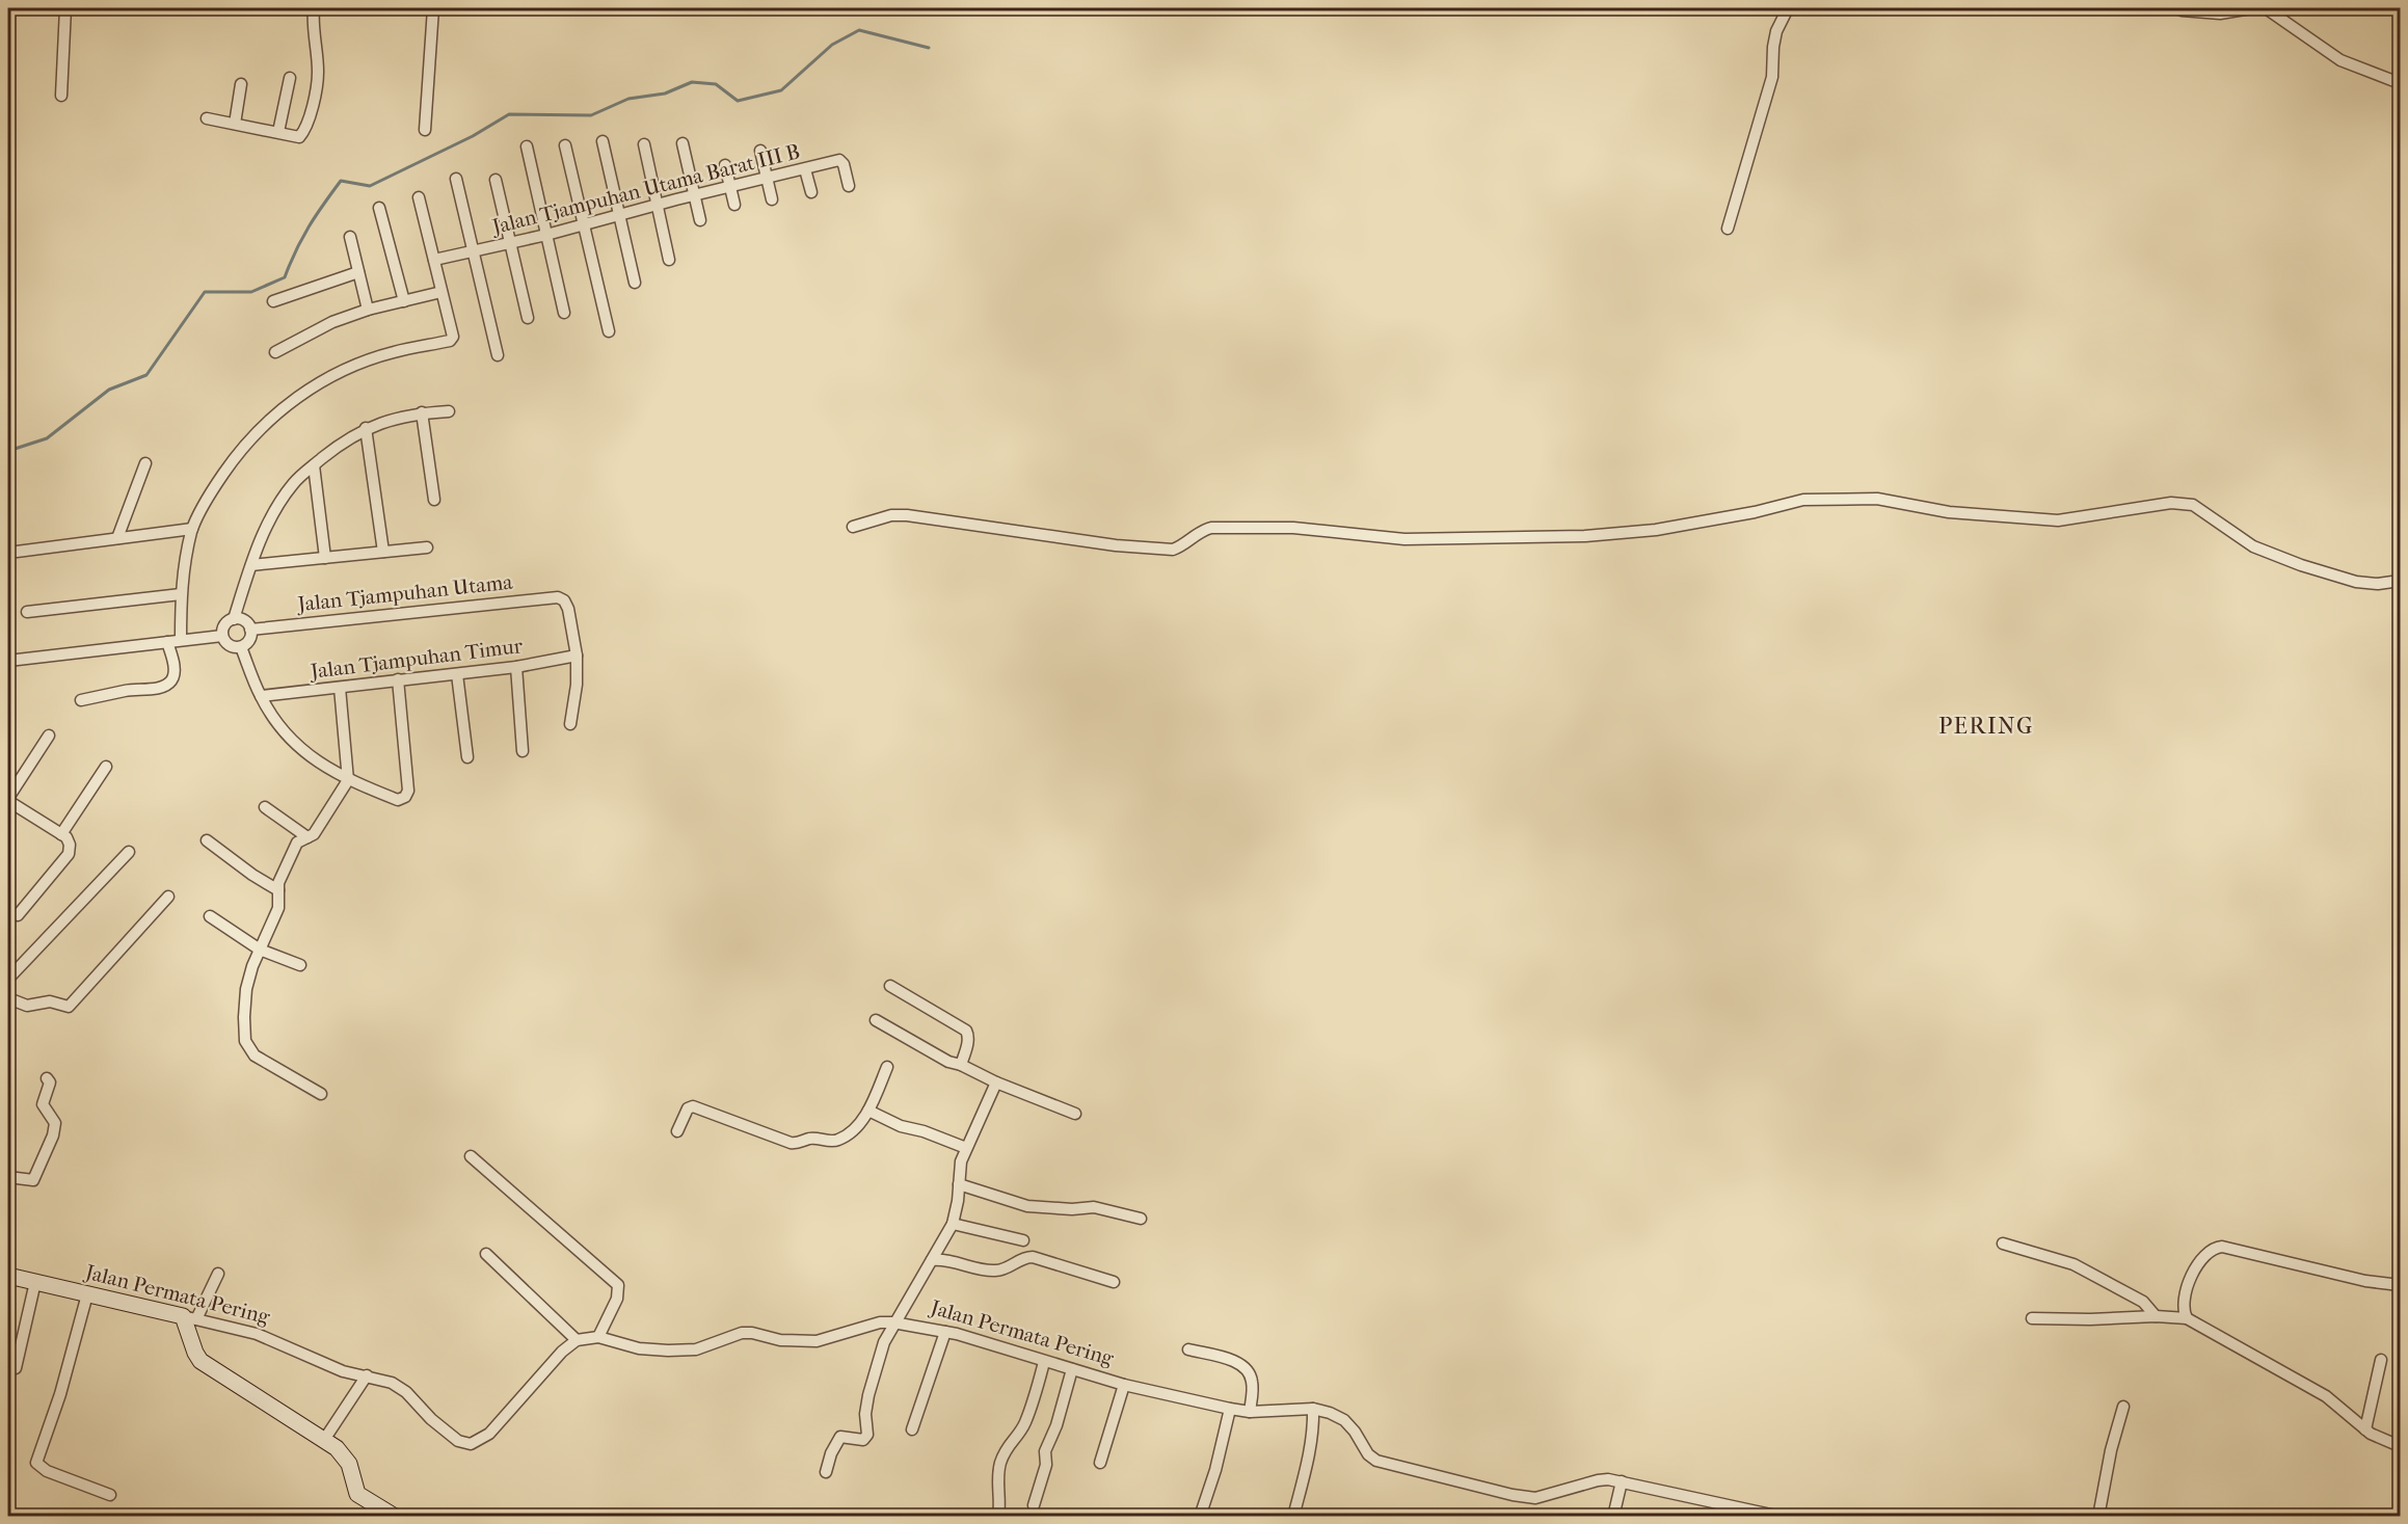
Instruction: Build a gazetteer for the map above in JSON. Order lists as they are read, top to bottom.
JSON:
{
  "streets": {
    "street": [
      "Jalan Tjampuhan Utama Barat III B",
      "Jalan Tjampuhan Utama",
      "Jalan Tjampuhan Timur",
      "Jalan Permata Pering"
    ]
  },
  "crossings": [
    ["Jalan Tjampuhan Utama", "Jalan Tjampuhan Timur"]
  ],
  "districts": ["PERING"]
}
